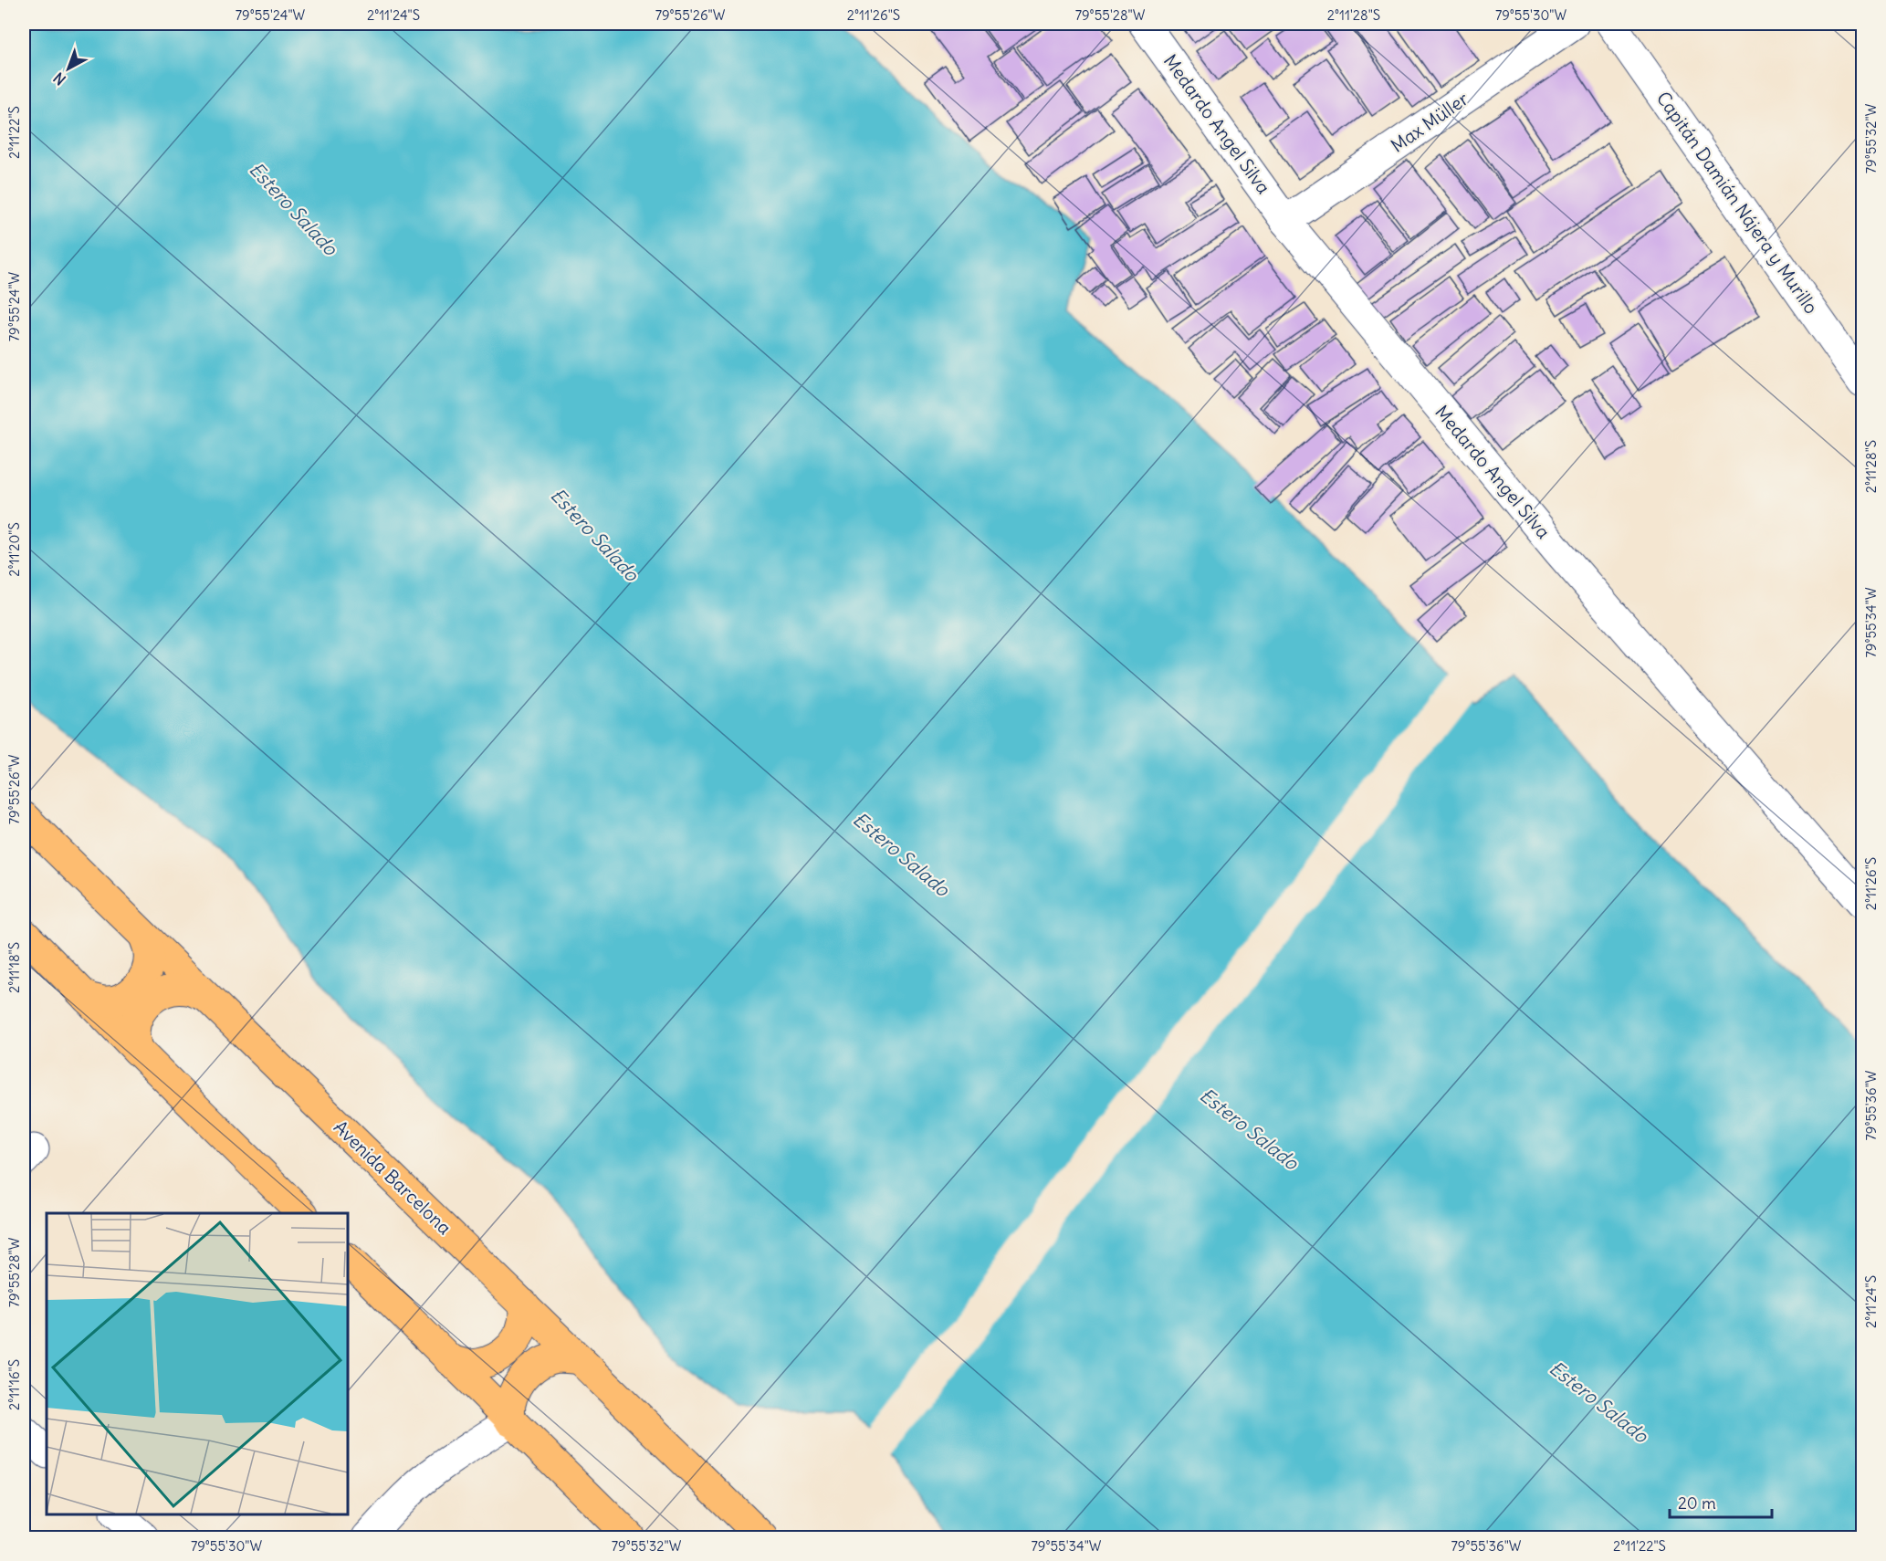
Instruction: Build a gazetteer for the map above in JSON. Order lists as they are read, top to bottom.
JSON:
{
  "streets": {
    "main road": ["Avenida Barcelona"],
    "street": ["Max Müller", "Medardo Angel Silva", "Capitán Damián Nájera y Murillo"]
  },
  "crossings": [
    ["Max Müller", "Medardo Angel Silva"]
  ],
  "water": ["Estero Salado"],
  "scale_bar": "20 m",
  "north": "bottom left",
  "coordinates": [
    "79°55'24\"W",
    "2°11'24\"S",
    "79°55'26\"W",
    "2°11'26\"S",
    "79°55'28\"W",
    "2°11'28\"S",
    "79°55'30\"W",
    "2°11'22\"S",
    "79°55'32\"W",
    "2°11'20\"S",
    "79°55'34\"W",
    "2°11'18\"S",
    "79°55'36\"W",
    "2°11'16\"S"
  ]
}
